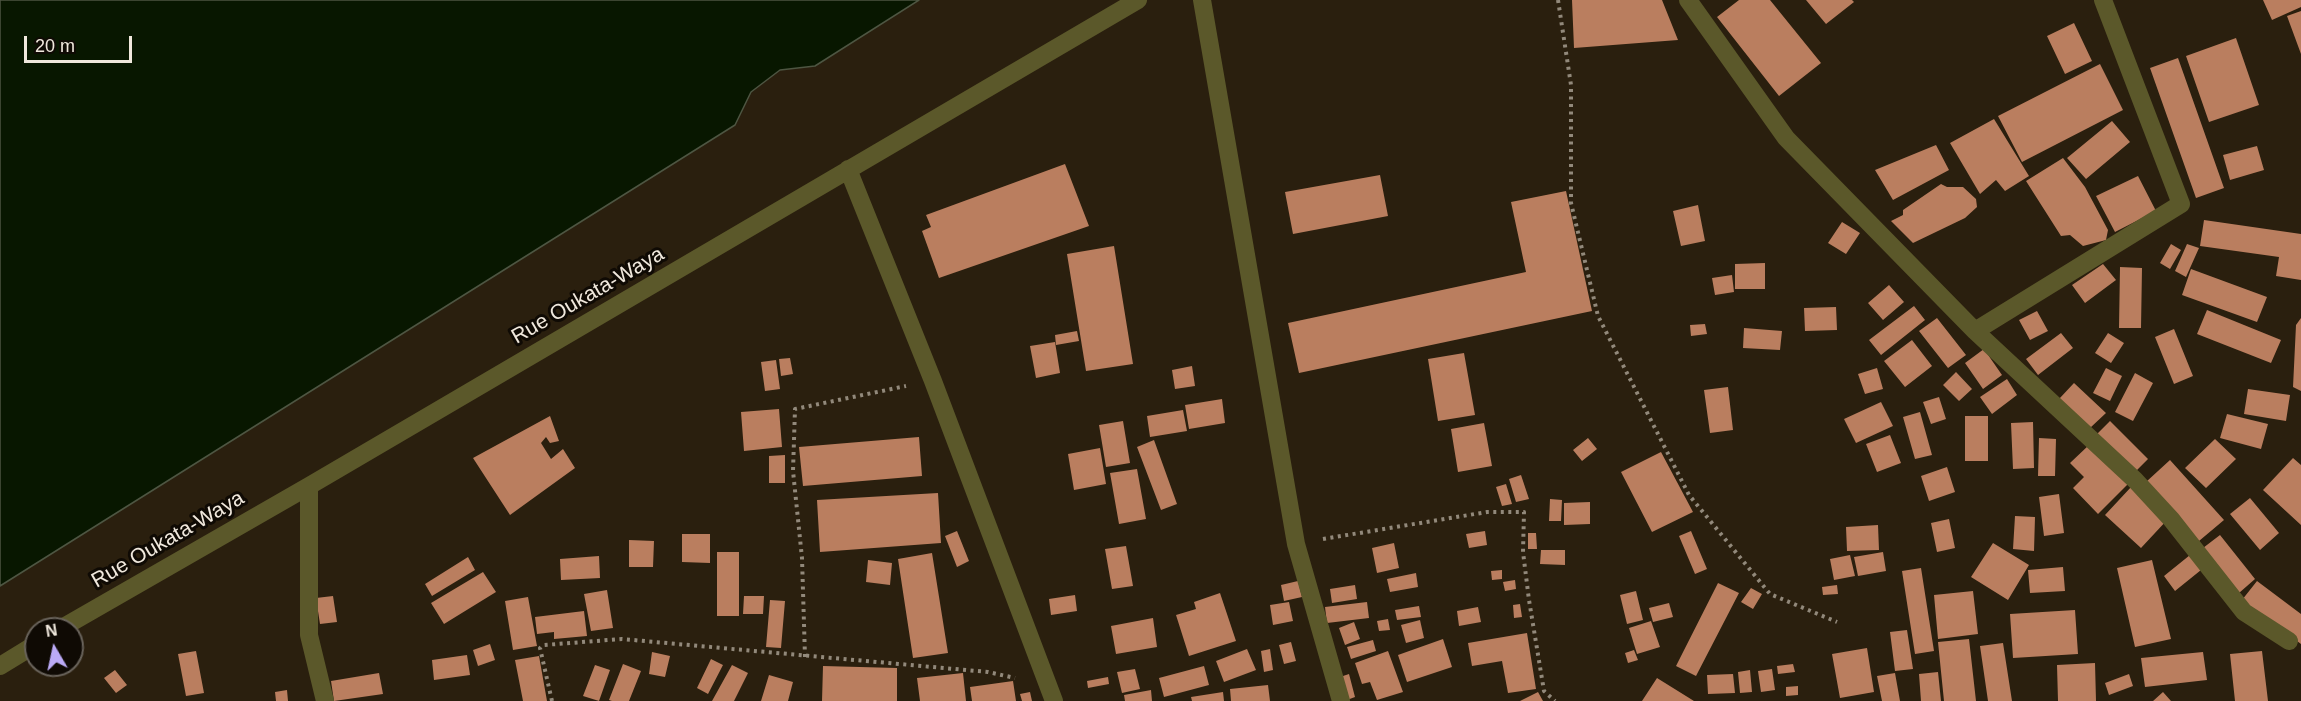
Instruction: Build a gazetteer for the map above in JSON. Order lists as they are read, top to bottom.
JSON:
{
  "streets": {
    "street": ["Rue Oukata-Waya"]
  },
  "scale_bar": "20 m",
  "north": "top"
}
